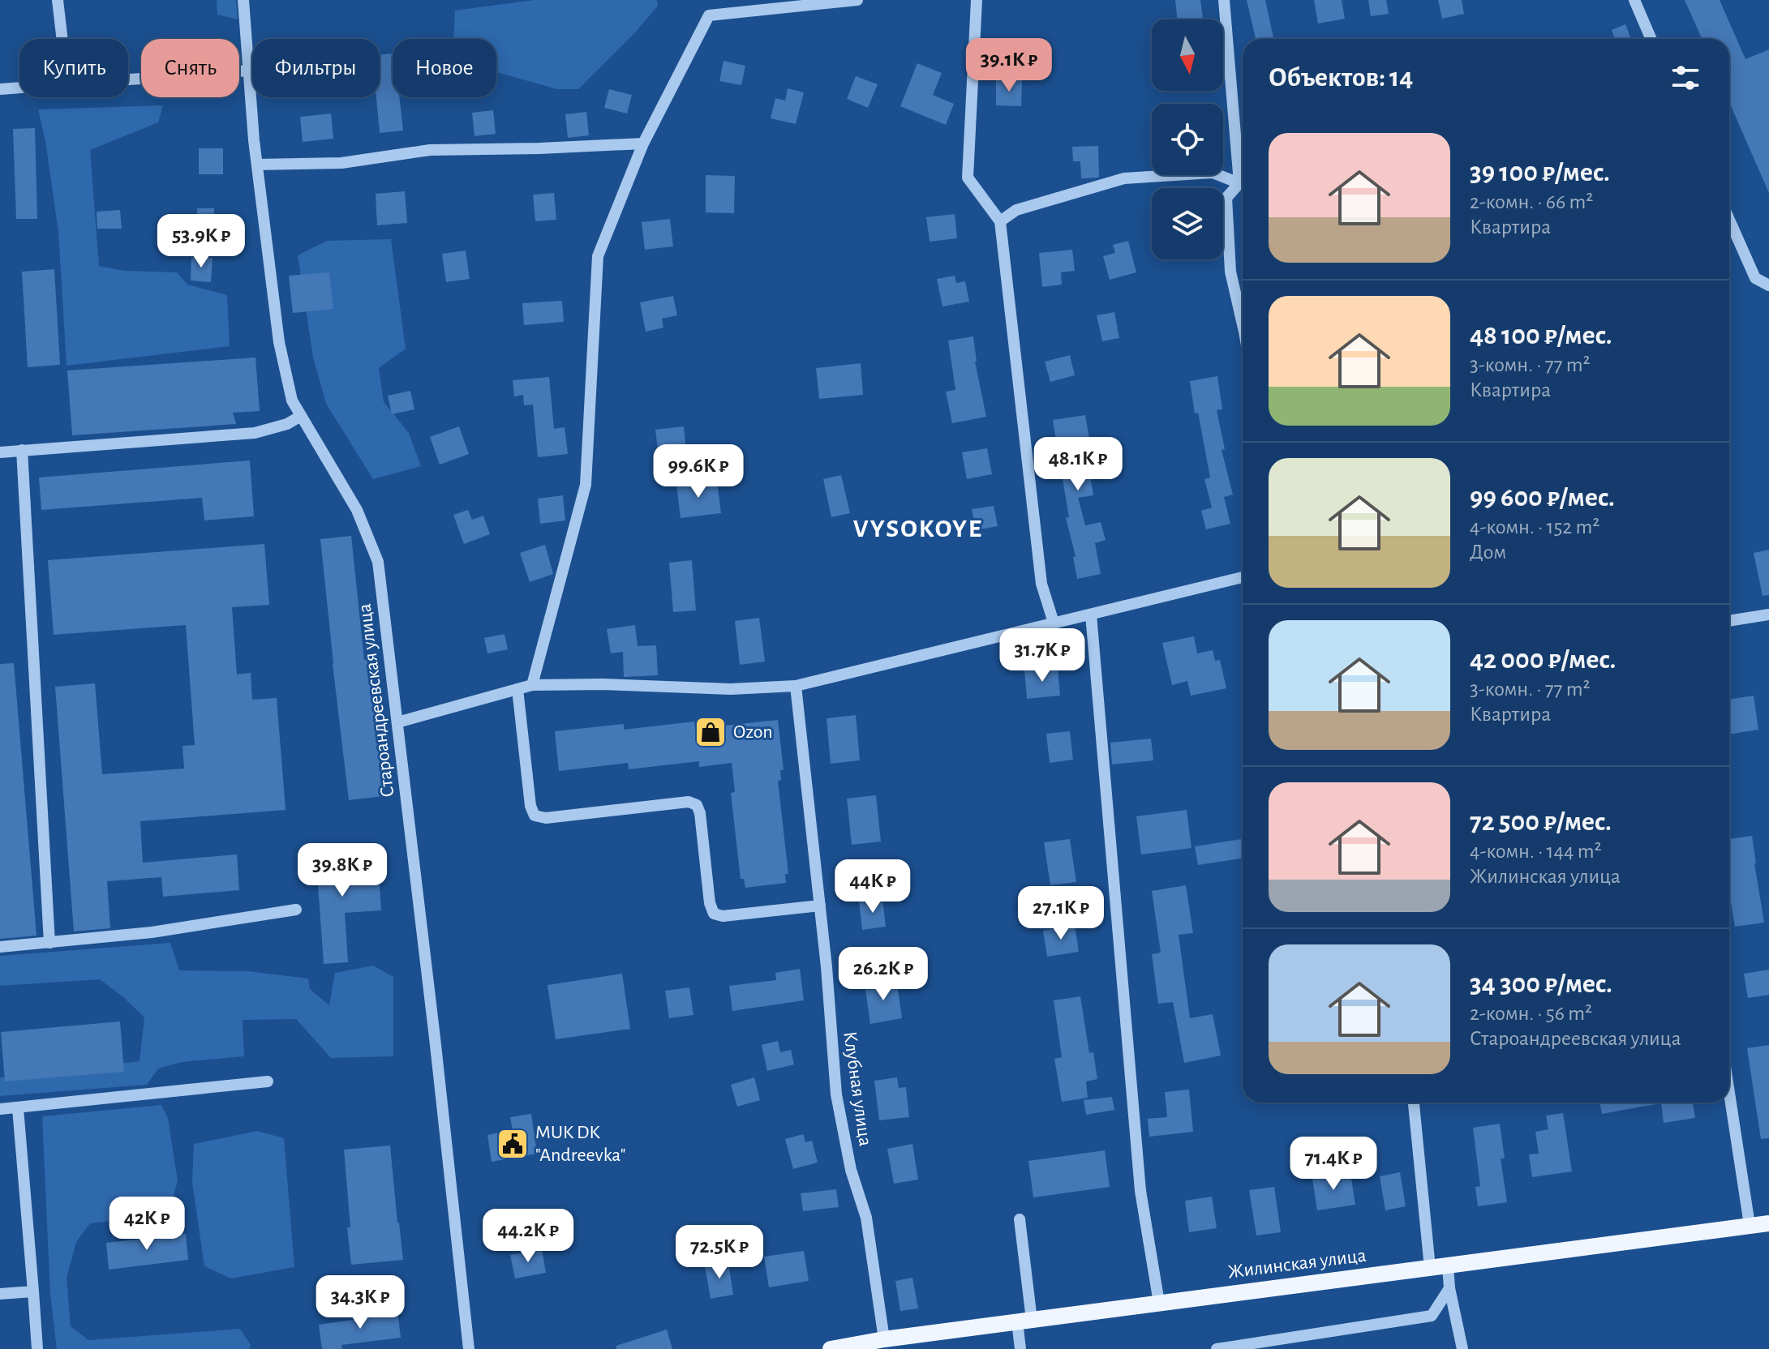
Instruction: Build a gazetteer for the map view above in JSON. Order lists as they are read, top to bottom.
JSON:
{
  "streets": {
    "main road": ["Жилинская улица"],
    "street": ["Староандреевская улица", "Клубная улица"]
  },
  "crossings": [
    ["Клубная улица", "Жилинская улица"]
  ],
  "districts": ["VYSOKOYE"],
  "places": {
    "shop": ["Ozon"],
    "public building": ["MUK DK \"Andreevka\""]
  },
  "north": "bottom",
  "page": {
    "price": [
      "39.1K ₽",
      "53.9K ₽",
      "48.1K ₽",
      "99.6K ₽",
      "31.7K ₽",
      "39.8K ₽",
      "44K ₽",
      "27.1K ₽",
      "26.2K ₽",
      "71.4K ₽",
      "42K ₽",
      "44.2K ₽",
      "72.5K ₽",
      "34.3K ₽"
    ],
    "chip": [
      "Купить",
      "Снять",
      "Фильтры",
      "Новое"
    ],
    "heading": "Объектов: 14",
    "list": [
      {
        "name": "39 100 ₽/мес.",
        "note": "2-комн. · 66 m² · Квартира"
      },
      {
        "name": "48 100 ₽/мес.",
        "note": "3-комн. · 77 m² · Квартира"
      },
      {
        "name": "99 600 ₽/мес.",
        "note": "4-комн. · 152 m² · Дом"
      },
      {
        "name": "42 000 ₽/мес.",
        "note": "3-комн. · 77 m² · Квартира"
      },
      {
        "name": "72 500 ₽/мес.",
        "note": "4-комн. · 144 m² · Жилинская улица"
      },
      {
        "name": "34 300 ₽/мес.",
        "note": "2-комн. · 56 m² · Староандреевская улица"
      }
    ]
  }
}
